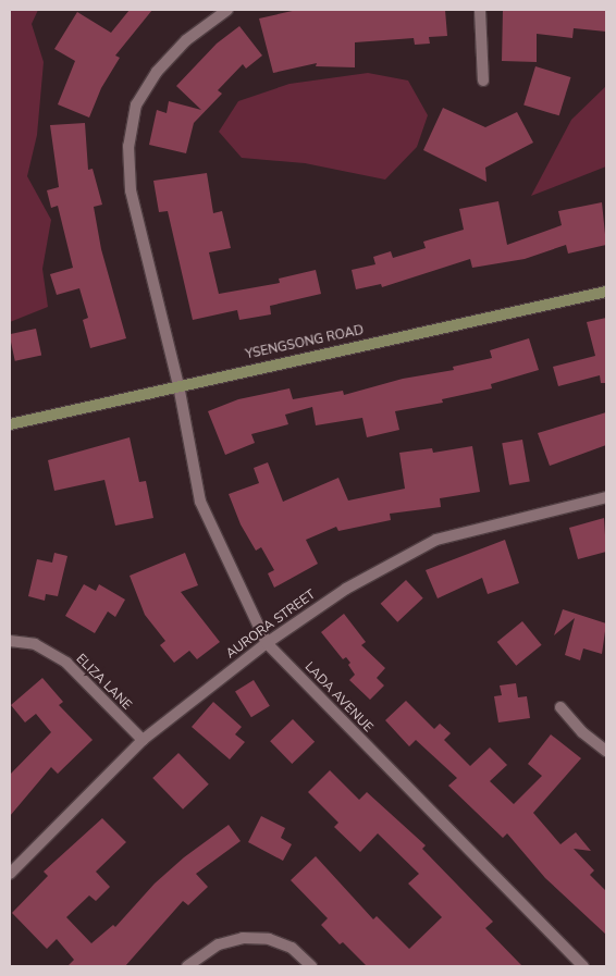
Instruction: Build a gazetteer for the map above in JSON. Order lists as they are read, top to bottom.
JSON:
{
  "streets": {
    "main road": ["YSENGSONG ROAD"],
    "street": ["AURORA STREET", "ELIZA LANE", "LADA AVENUE"]
  },
  "crossings": [
    ["YSENGSONG ROAD", "LADA AVENUE"],
    ["AURORA STREET", "ELIZA LANE"],
    ["AURORA STREET", "LADA AVENUE"]
  ]
}
